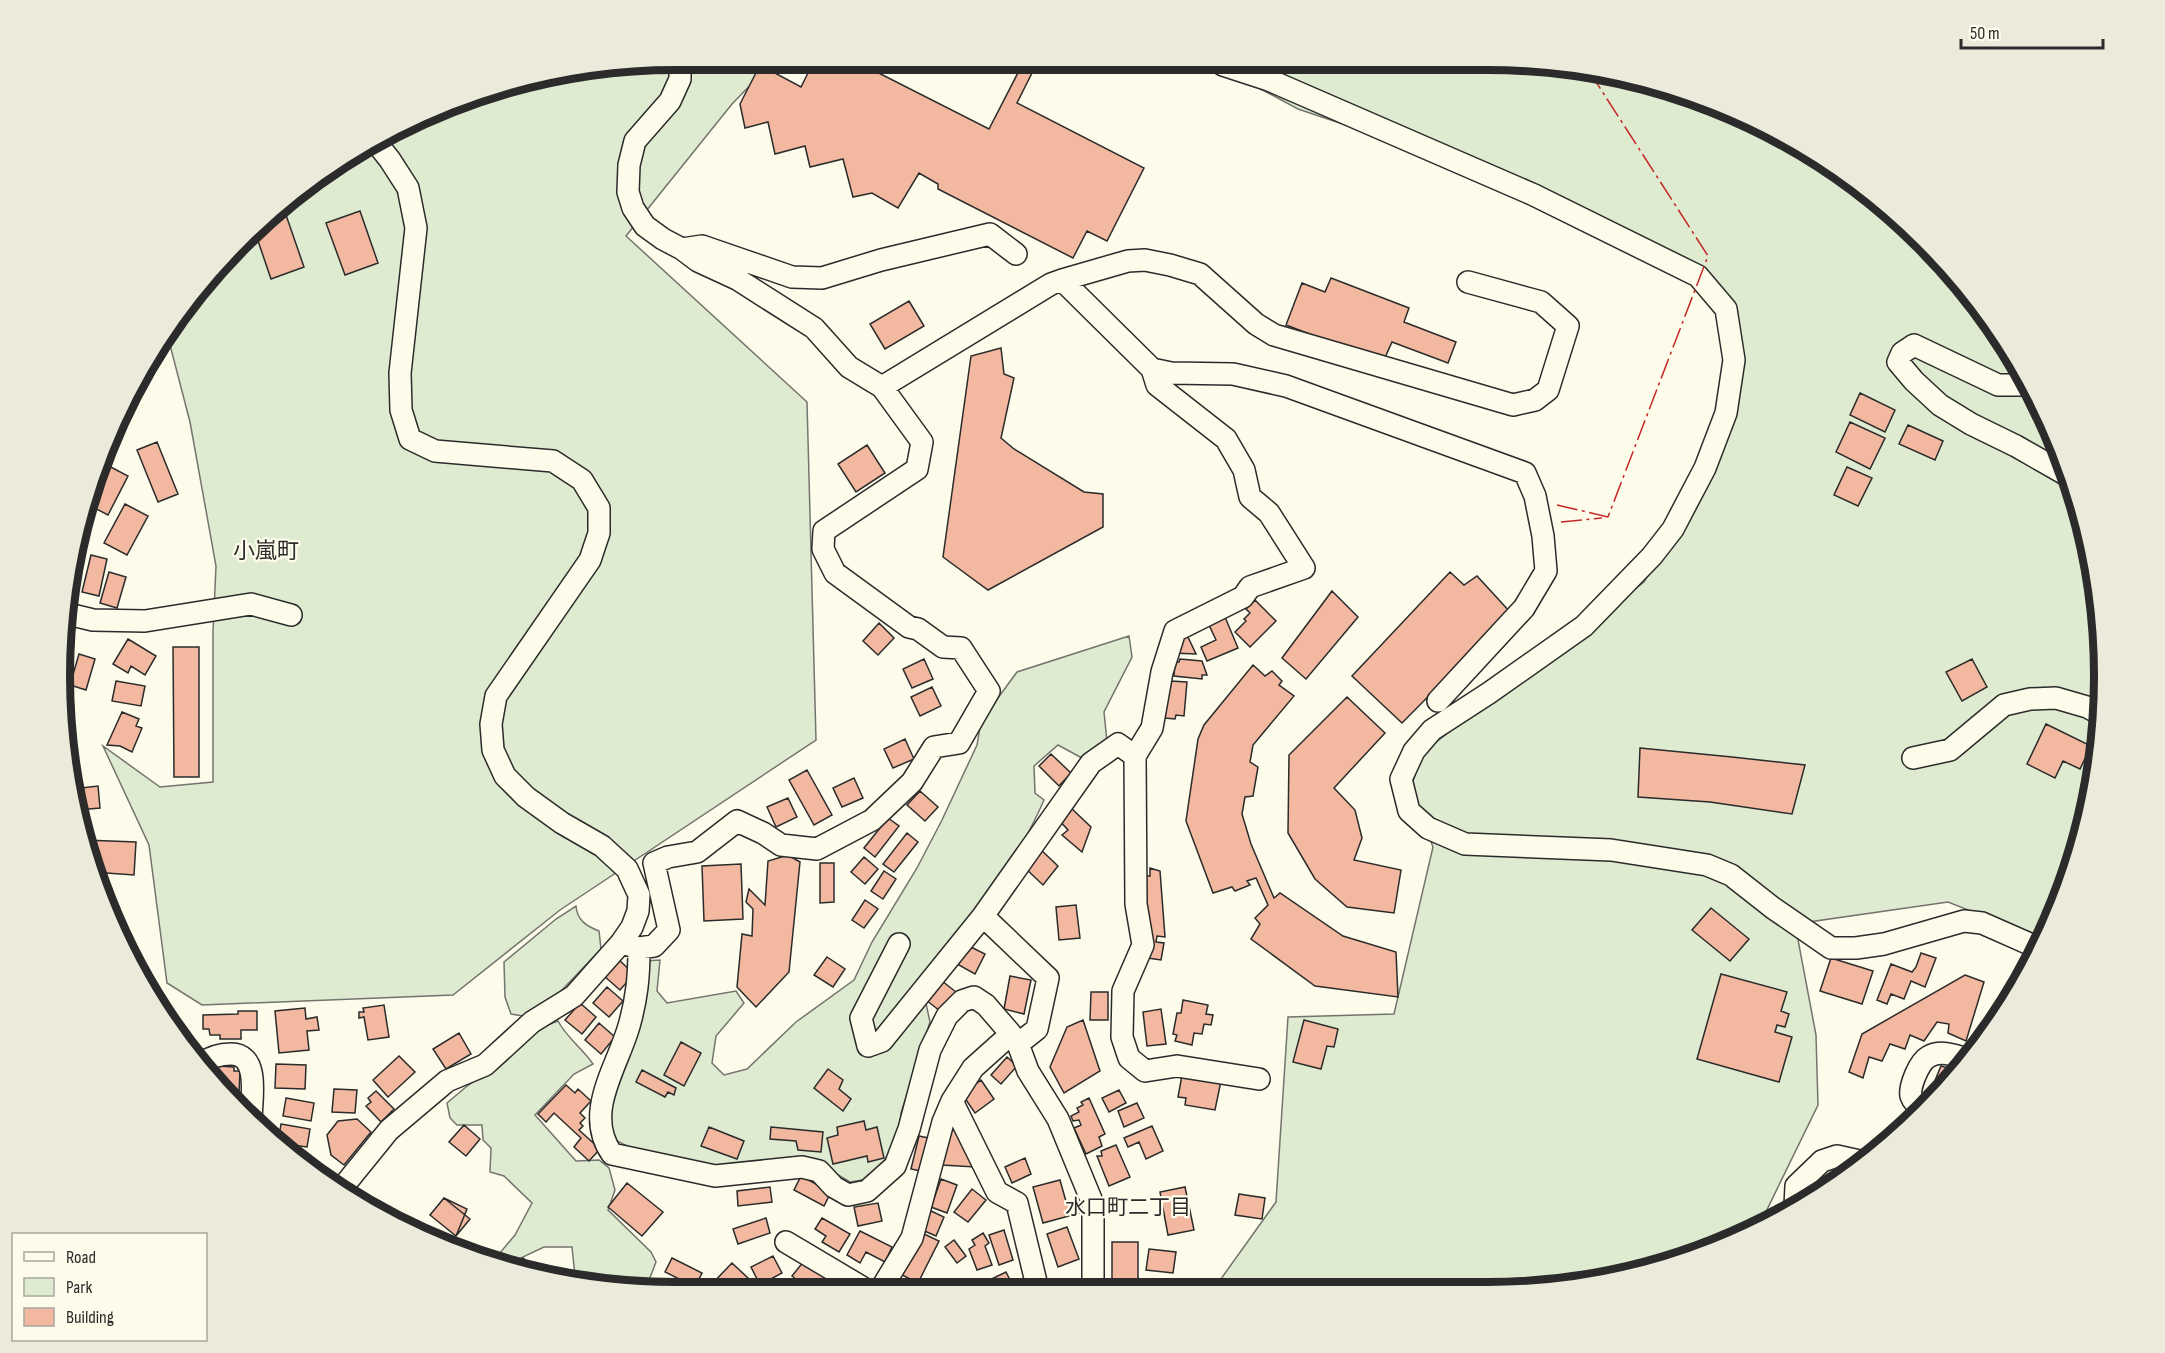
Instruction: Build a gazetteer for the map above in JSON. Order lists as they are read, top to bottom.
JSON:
{
  "districts": ["小嵐町", "水口町二丁目"],
  "legend": ["Road", "Park", "Building"],
  "scale_bar": "50 m"
}
